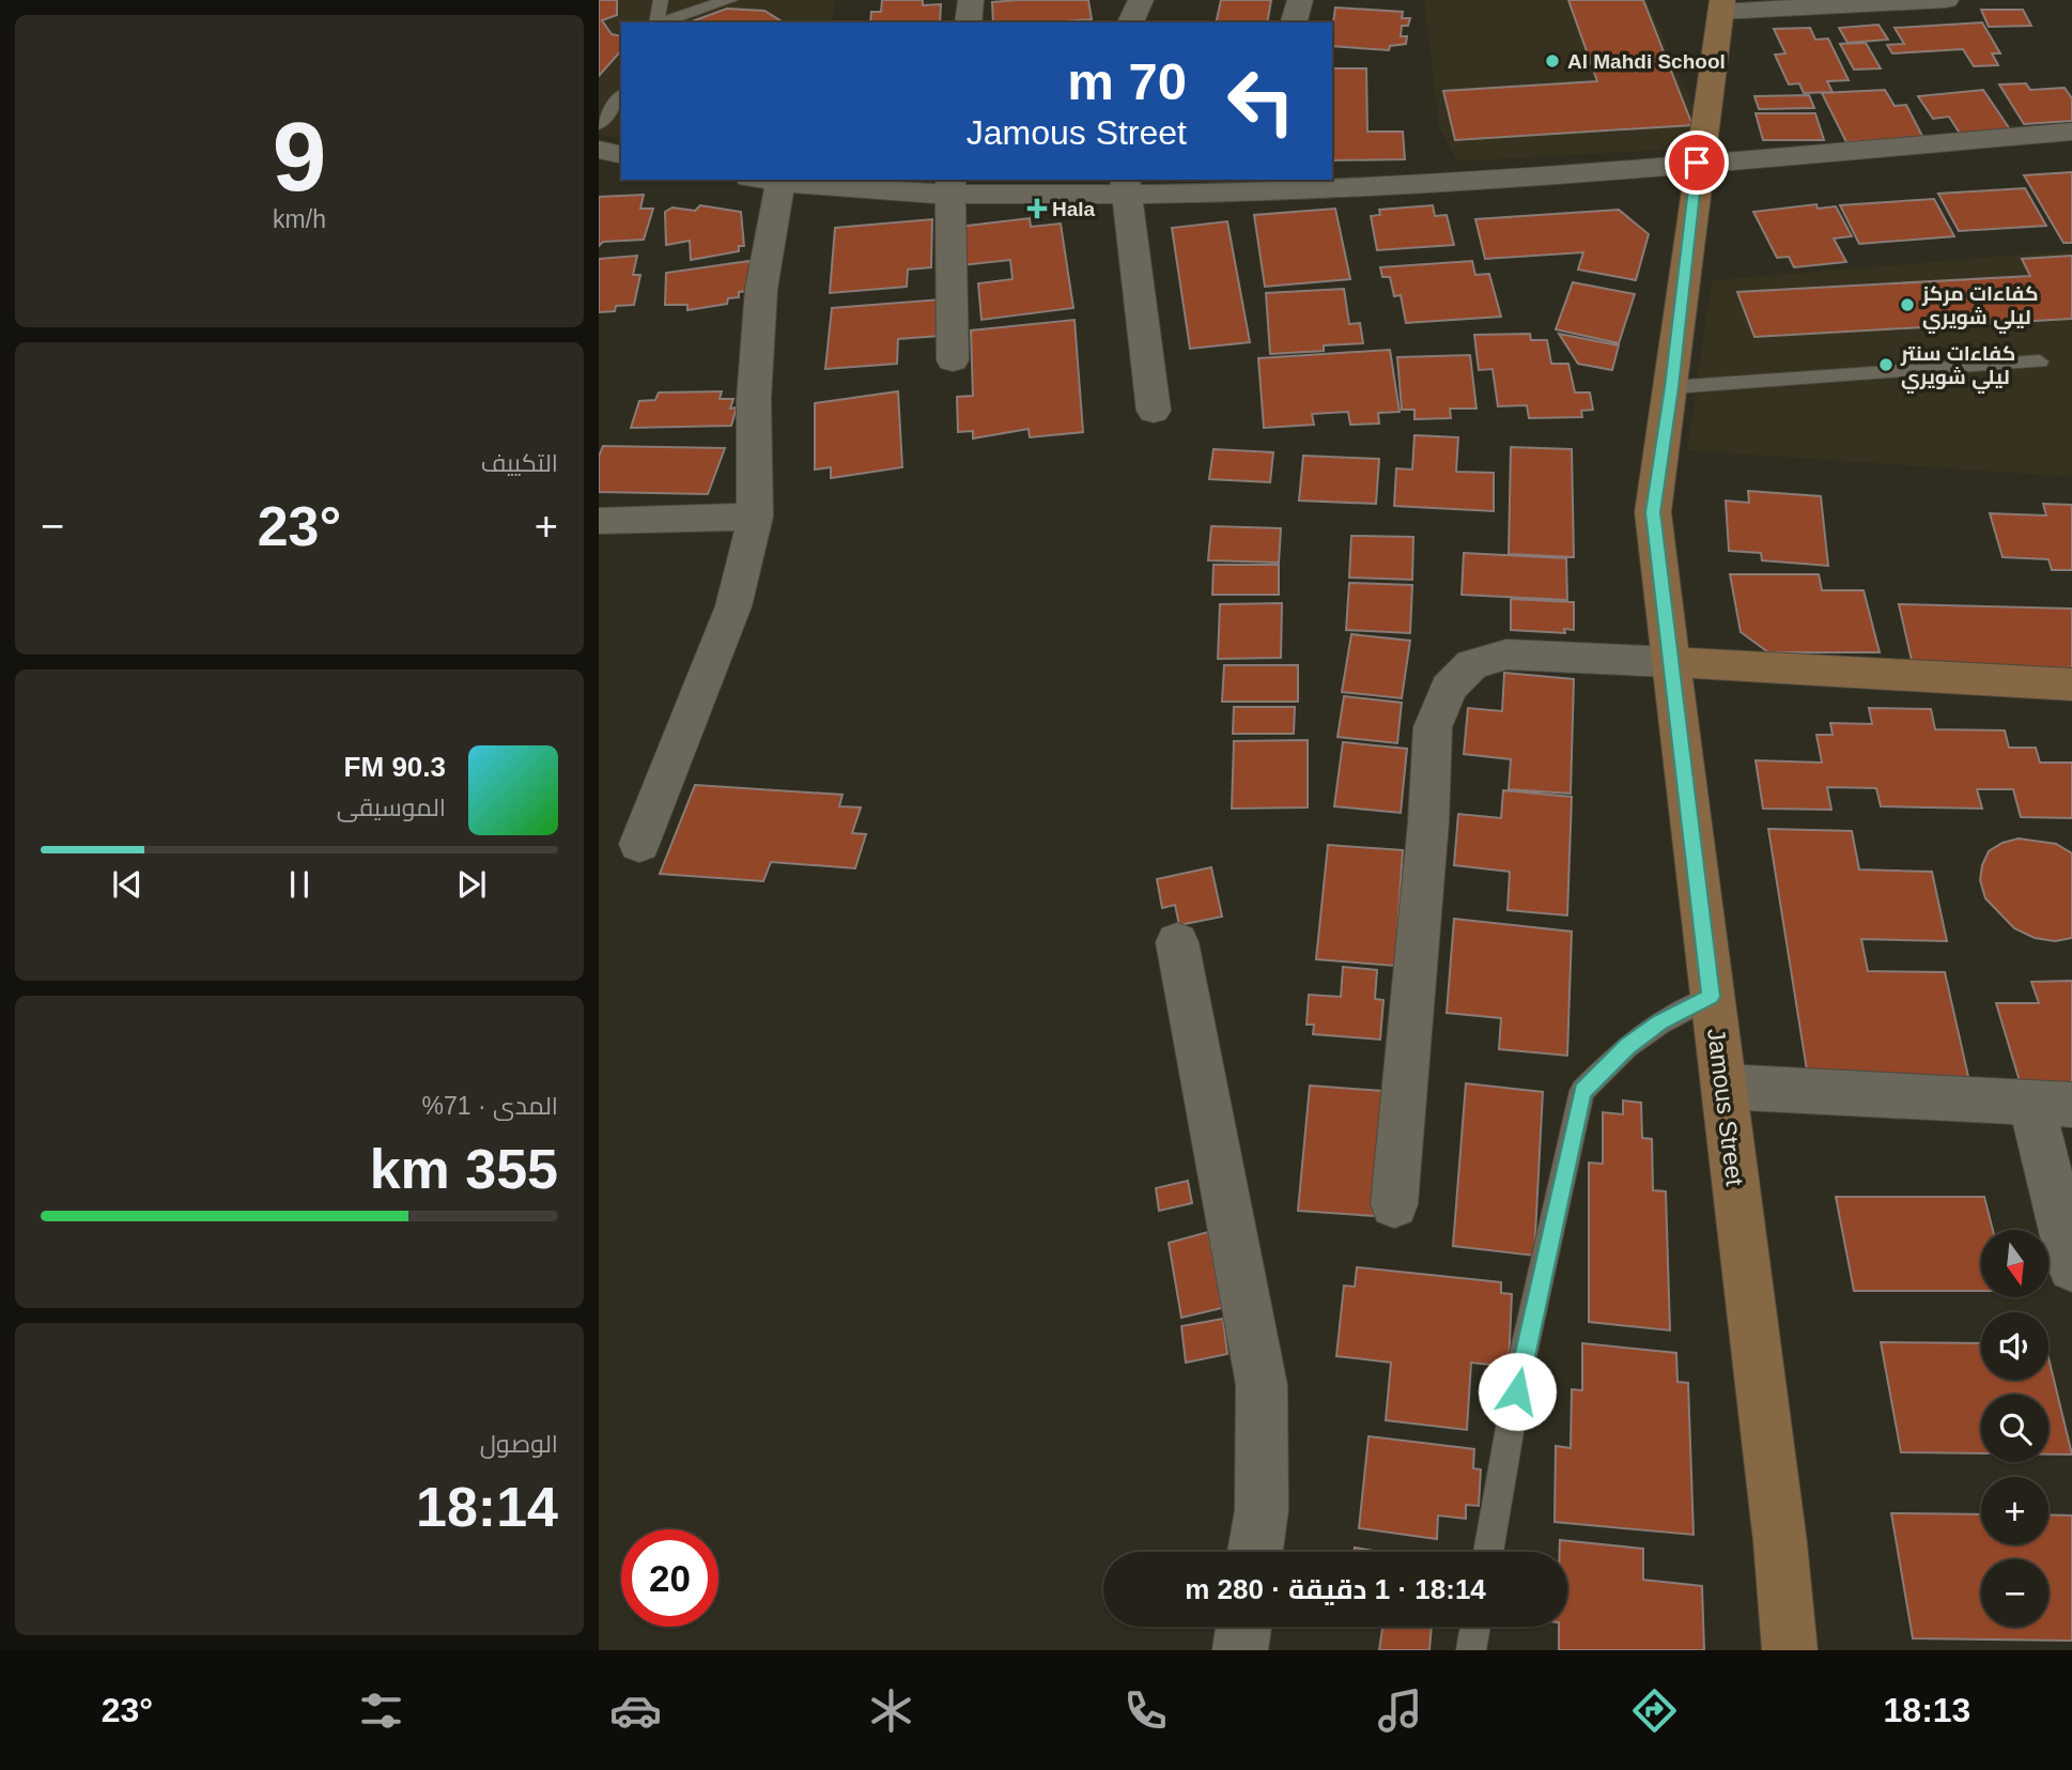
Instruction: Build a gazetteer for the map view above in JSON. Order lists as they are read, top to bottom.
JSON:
{
  "streets": {
    "street": ["Jamous Street"]
  },
  "places": {
    "other": ["Al Mahdi School", "كفاءات مركز ليلي شويري", "كفاءات سنتر ليلي شويري"],
    "health": ["Hala"]
  },
  "north": "bottom",
  "page": {
    "tile": [
      ["9", "km/h"],
      "التكييف",
      ["المدى · 71%", "355 km"],
      ["الوصول", "18:14"]
    ],
    "turn": ["70 m", "Jamous Street"],
    "heat": ["−", "23°", "+"],
    "song": ["90.3 FM", "الموسيقى"],
    "map_buttons": ["+", "−"],
    "limit": "20",
    "trip": "18:14 · 1 دقيقة · 280 m",
    "tabs": ["18:13", "23°"]
  }
}
